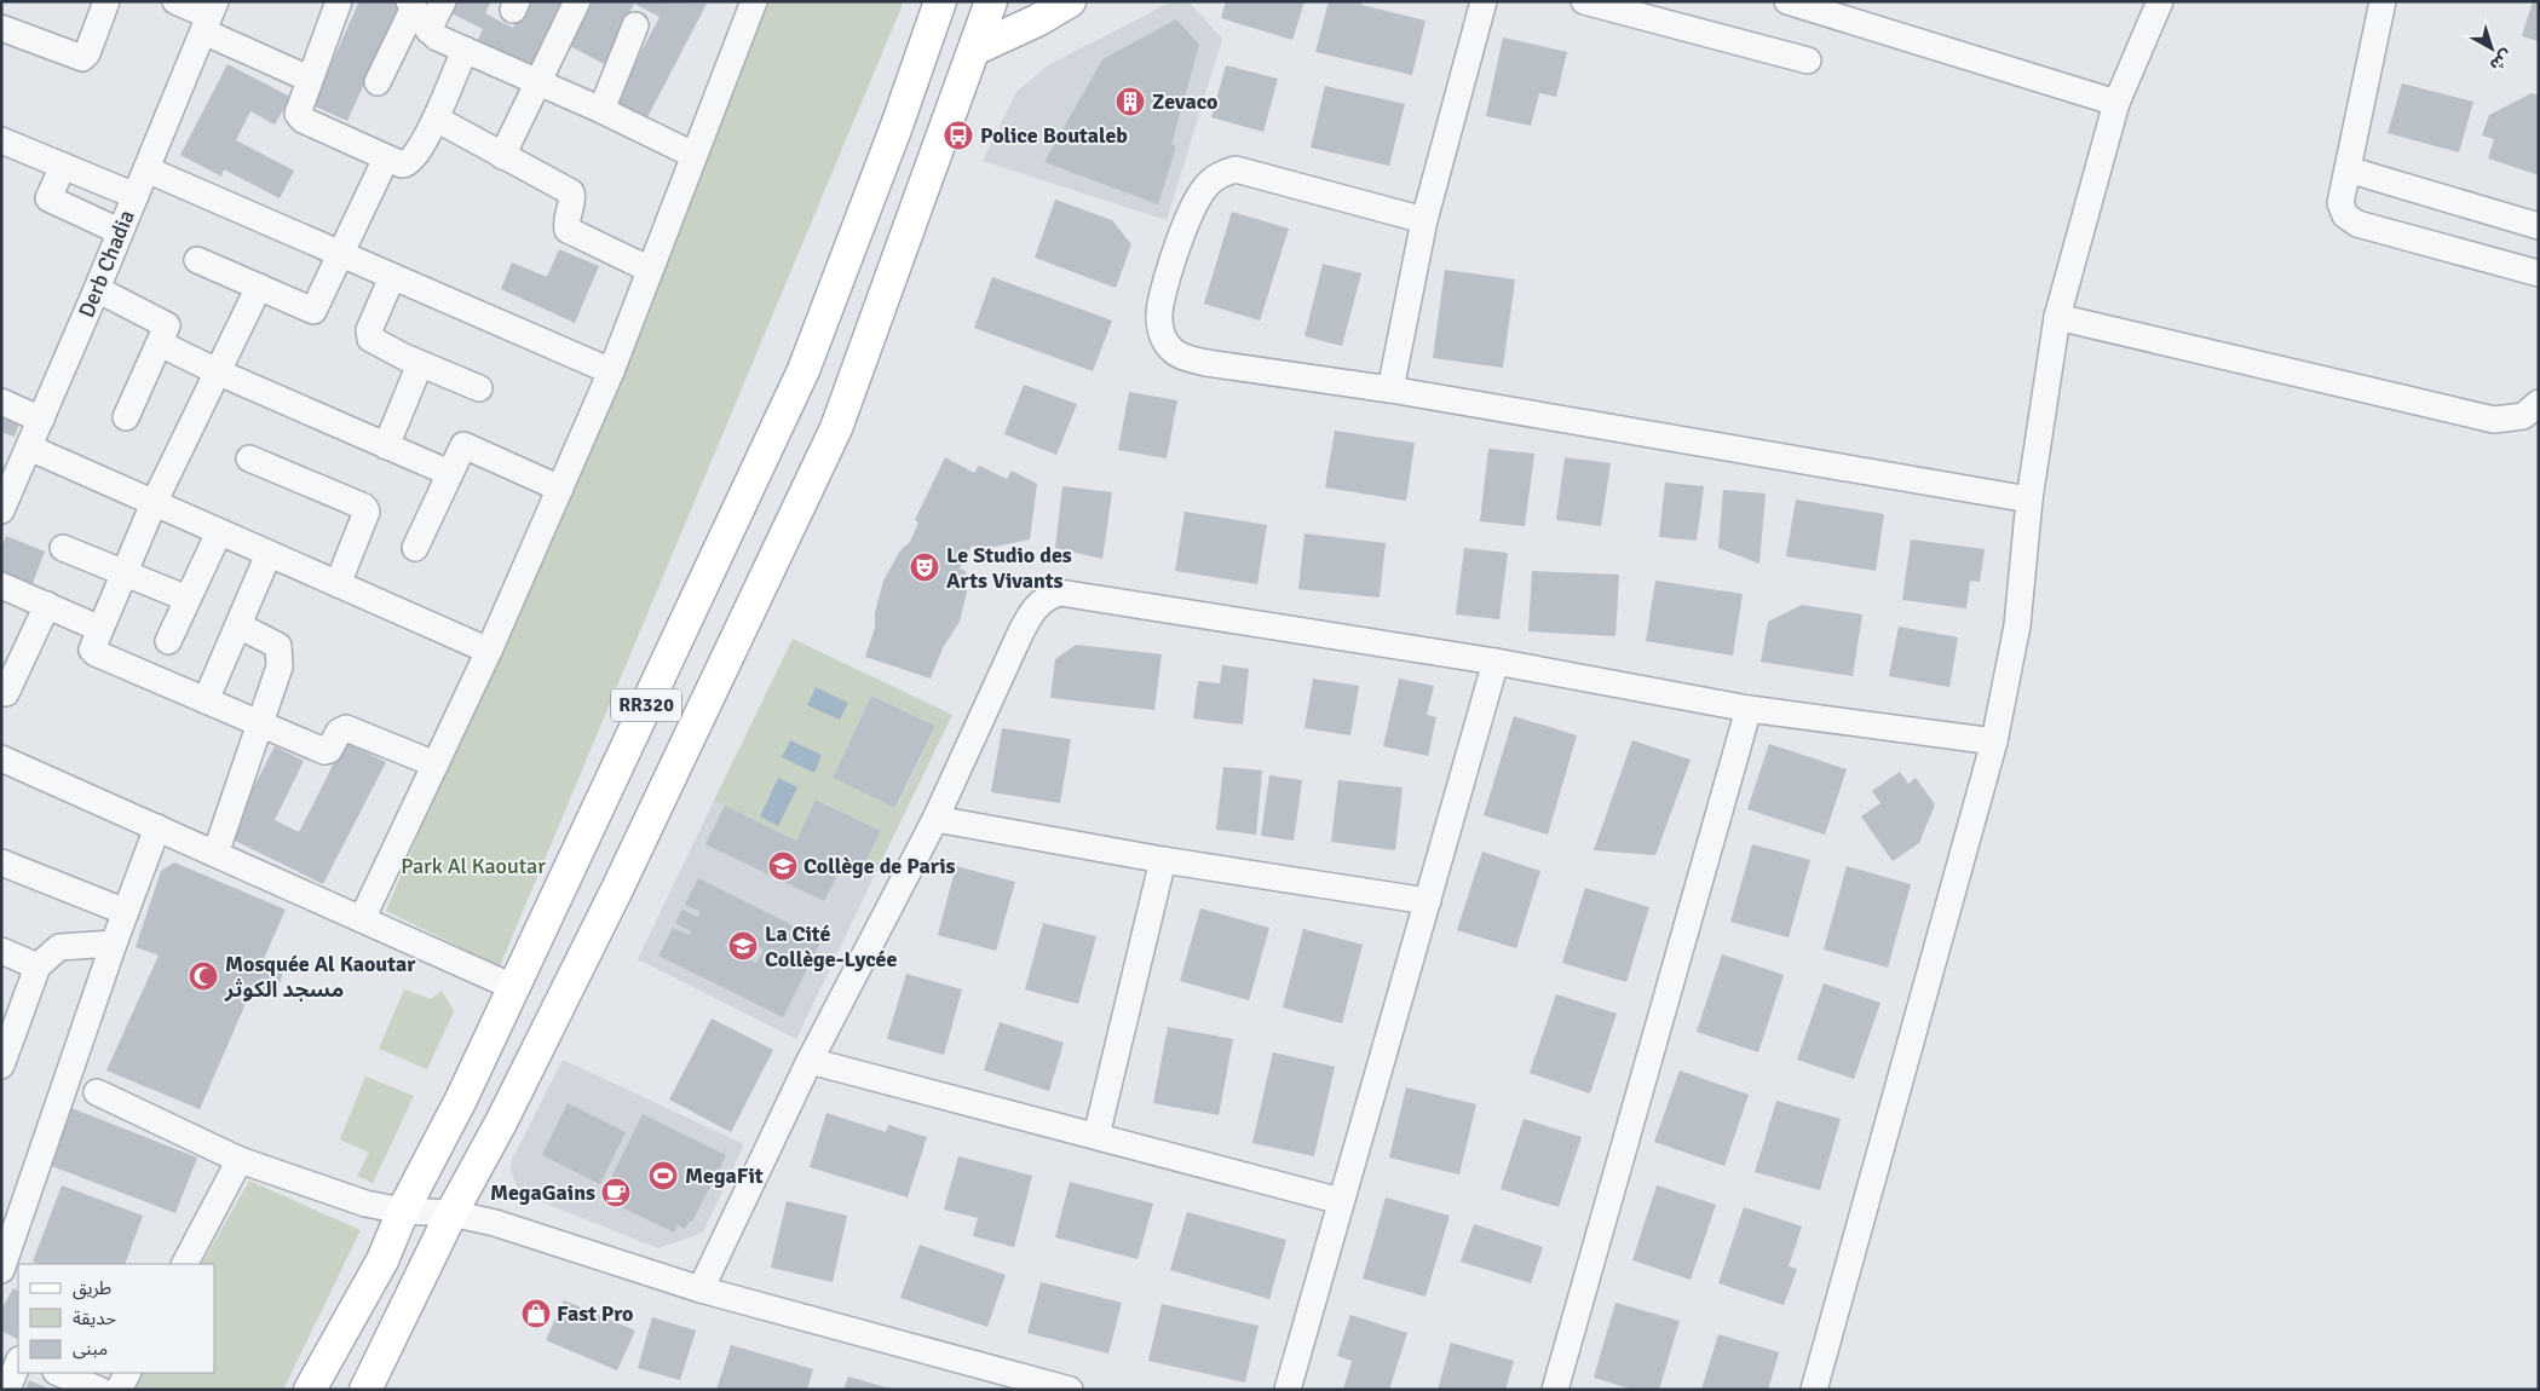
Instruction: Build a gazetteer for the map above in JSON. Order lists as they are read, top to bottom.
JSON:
{
  "streets": {
    "main road": ["RR320"],
    "street": ["Derb Chadia"]
  },
  "parks": ["Park Al Kaoutar"],
  "places": {
    "building": ["Zevaco"],
    "bus stop": ["Police Boutaleb"],
    "theatre": ["Le Studio des Arts Vivants"],
    "school or university": ["Collège de Paris", "La Cité Collège-Lycée"],
    "mosque": ["Mosquée Al Kaoutar مسجد الكوثر"],
    "sports": ["MegaFit"],
    "cafe": ["MegaGains"],
    "shop": ["Fast Pro"]
  },
  "legend": ["طريق", "حديقة", "مبنى"],
  "north": "bottom right"
}
